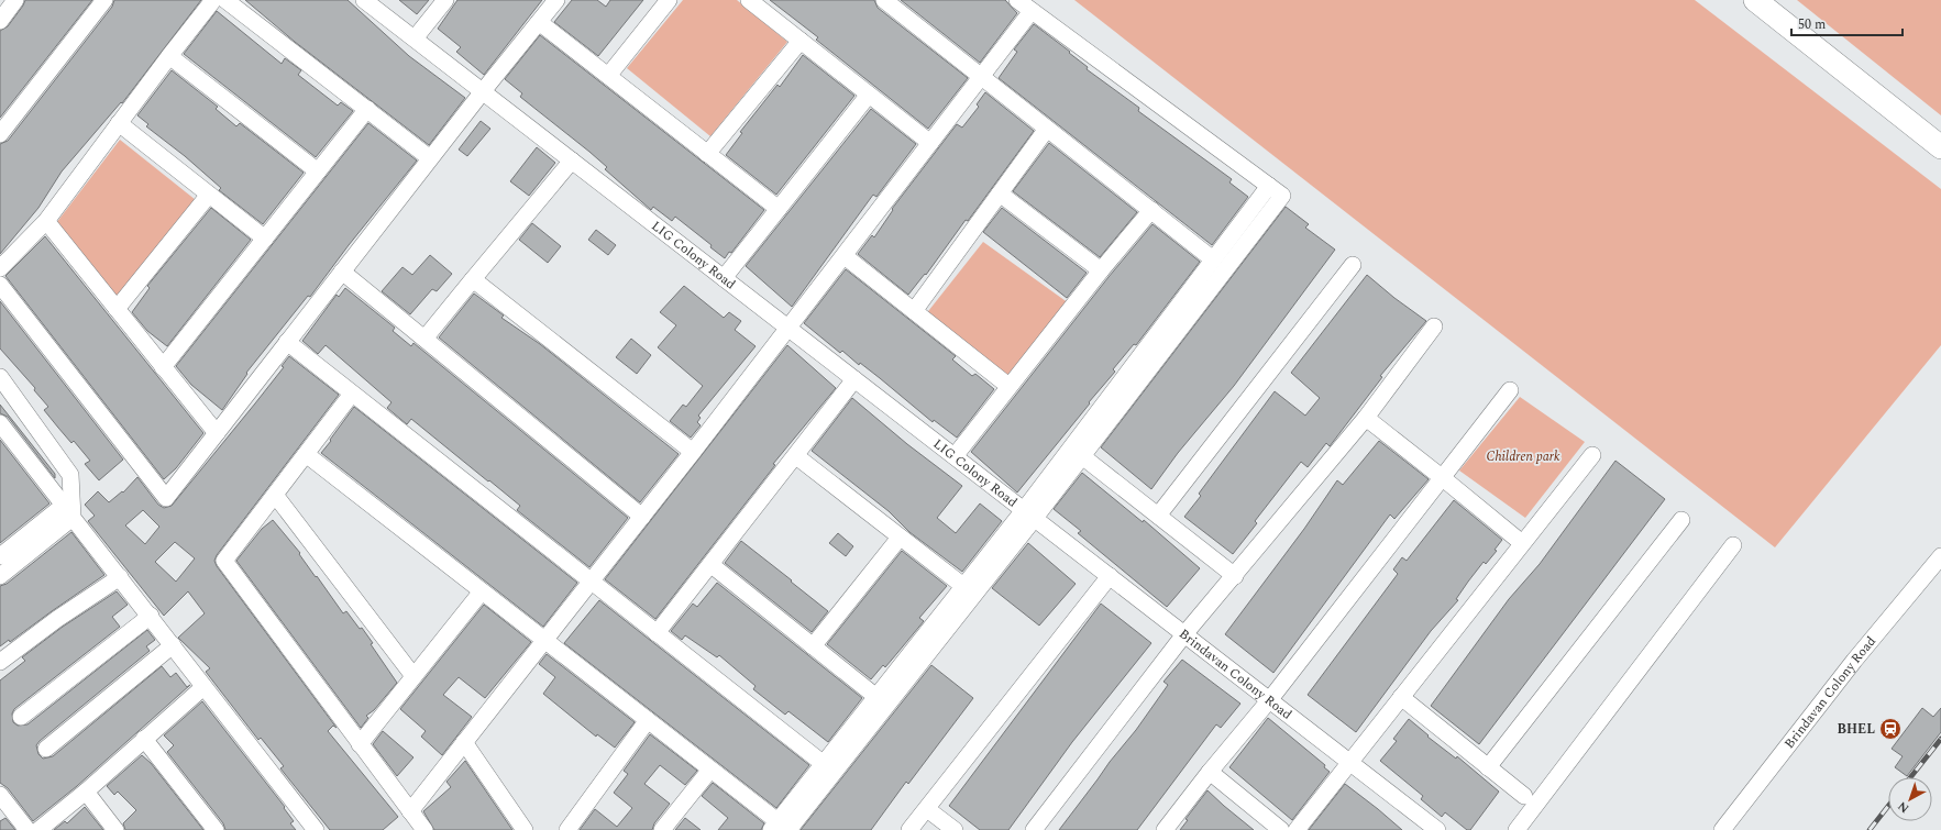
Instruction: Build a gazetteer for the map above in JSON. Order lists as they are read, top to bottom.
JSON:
{
  "streets": {
    "street": ["LIG Colony Road", "Brindavan Colony Road"]
  },
  "crossings": [
    ["LIG Colony Road", "Brindavan Colony Road"]
  ],
  "parks": ["Children park"],
  "places": {
    "station": ["BHEL"]
  },
  "scale_bar": "50 m",
  "north": "bottom left"
}
